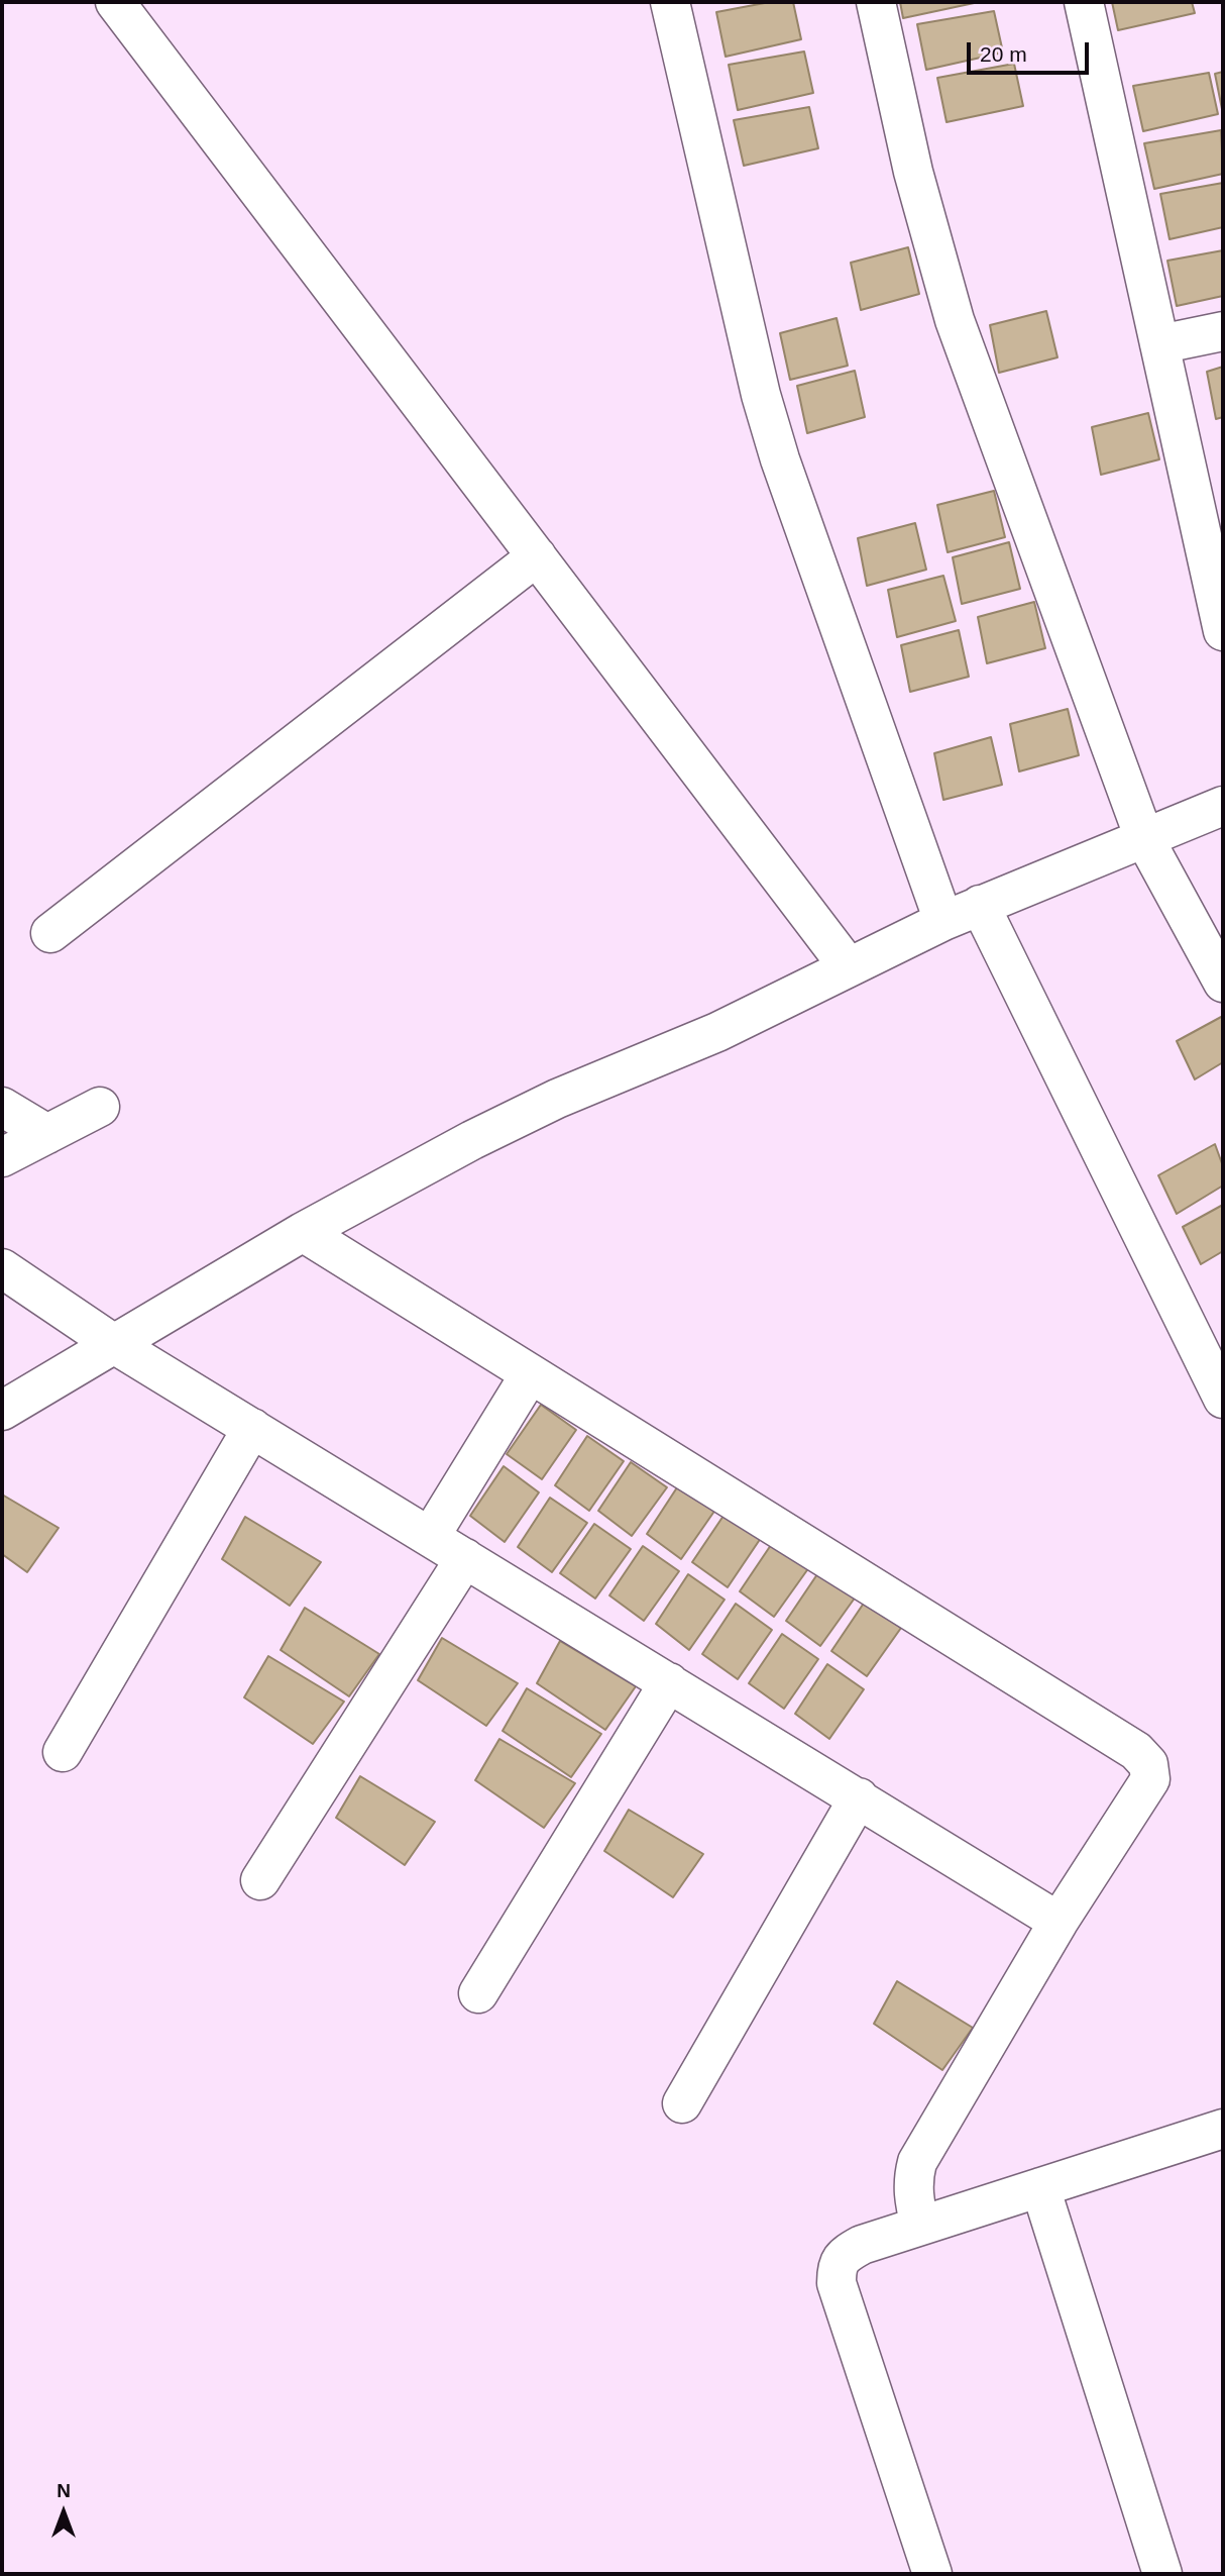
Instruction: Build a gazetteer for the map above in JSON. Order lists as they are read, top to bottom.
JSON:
{
  "scale_bar": "20 m",
  "north": "top"
}
